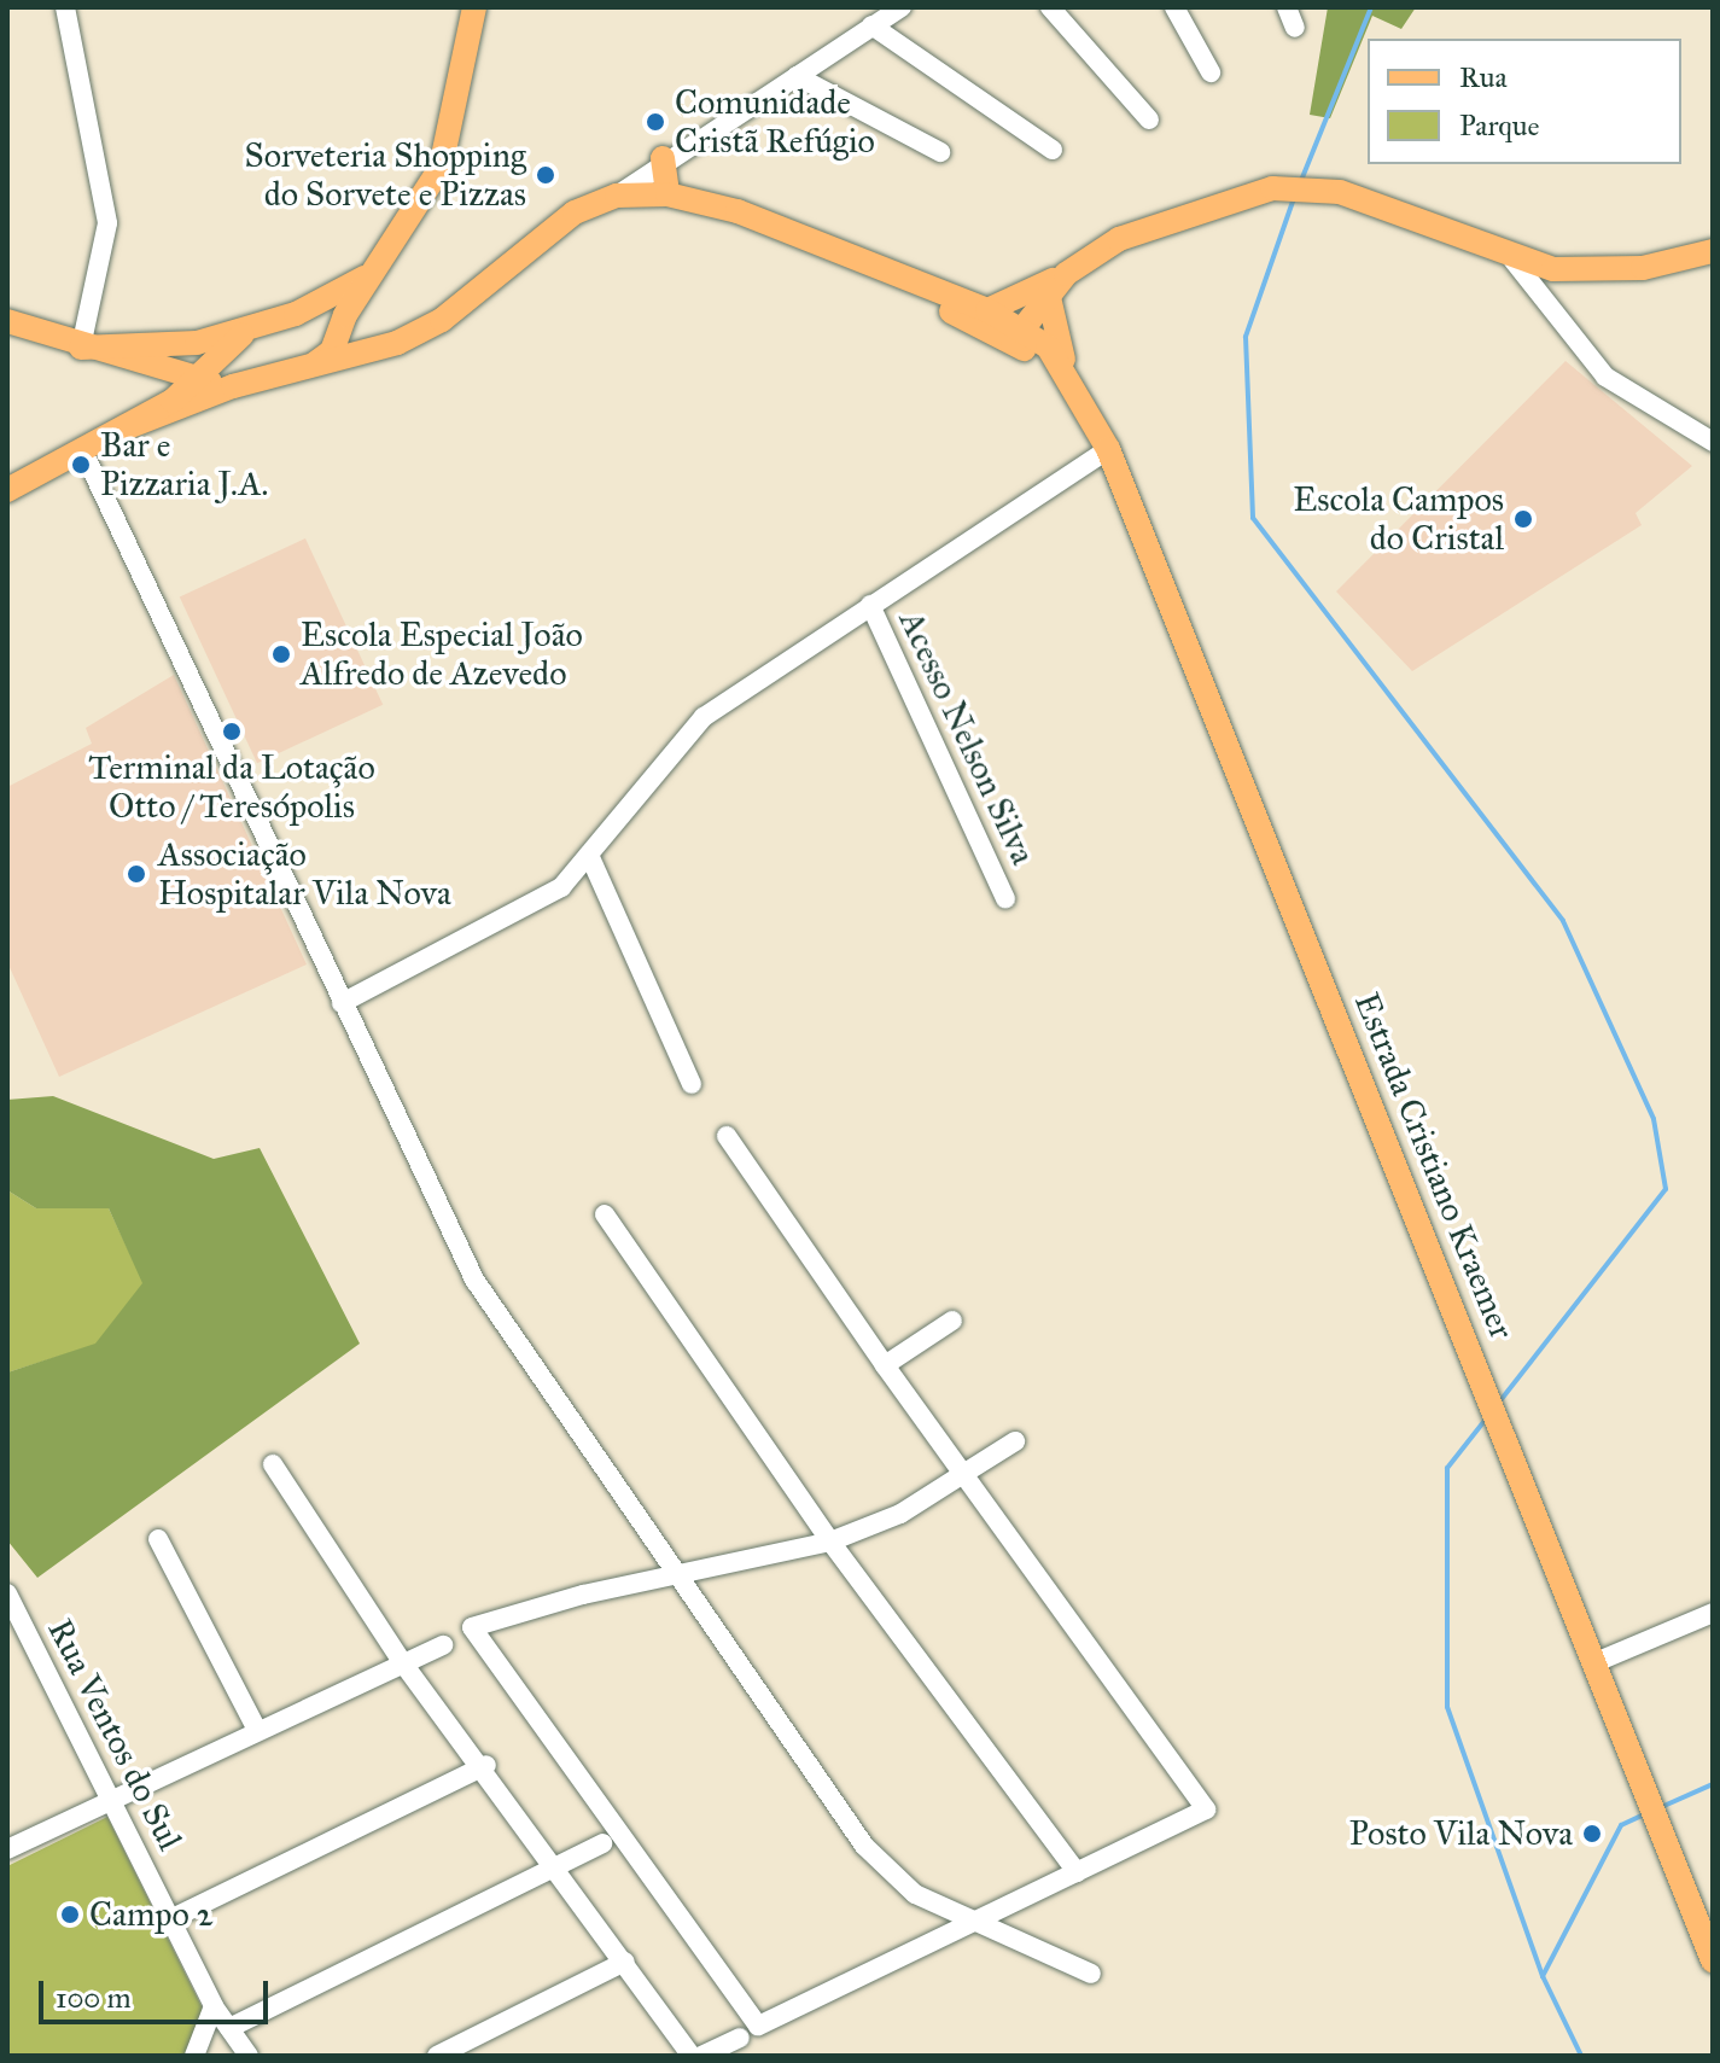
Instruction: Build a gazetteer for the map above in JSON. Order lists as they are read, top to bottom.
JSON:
{
  "streets": {
    "main road": ["Estrada Cristiano Kraemer"],
    "street": ["Acesso Nelson Silva", "Rua Ventos do Sul"]
  },
  "places": [
    "Comunidade Cristã Refúgio",
    "Sorveteria Shopping do Sorvete e Pizzas",
    "Bar e Pizzaria J.A.",
    "Escola Campos do Cristal",
    "Escola Especial João Alfredo de Azevedo",
    "Terminal da Lotação Otto / Teresópolis",
    "Associação Hospitalar Vila Nova",
    "Posto Vila Nova",
    "Campo 2"
  ],
  "legend": ["Rua", "Parque"],
  "scale_bar": "100 m"
}
